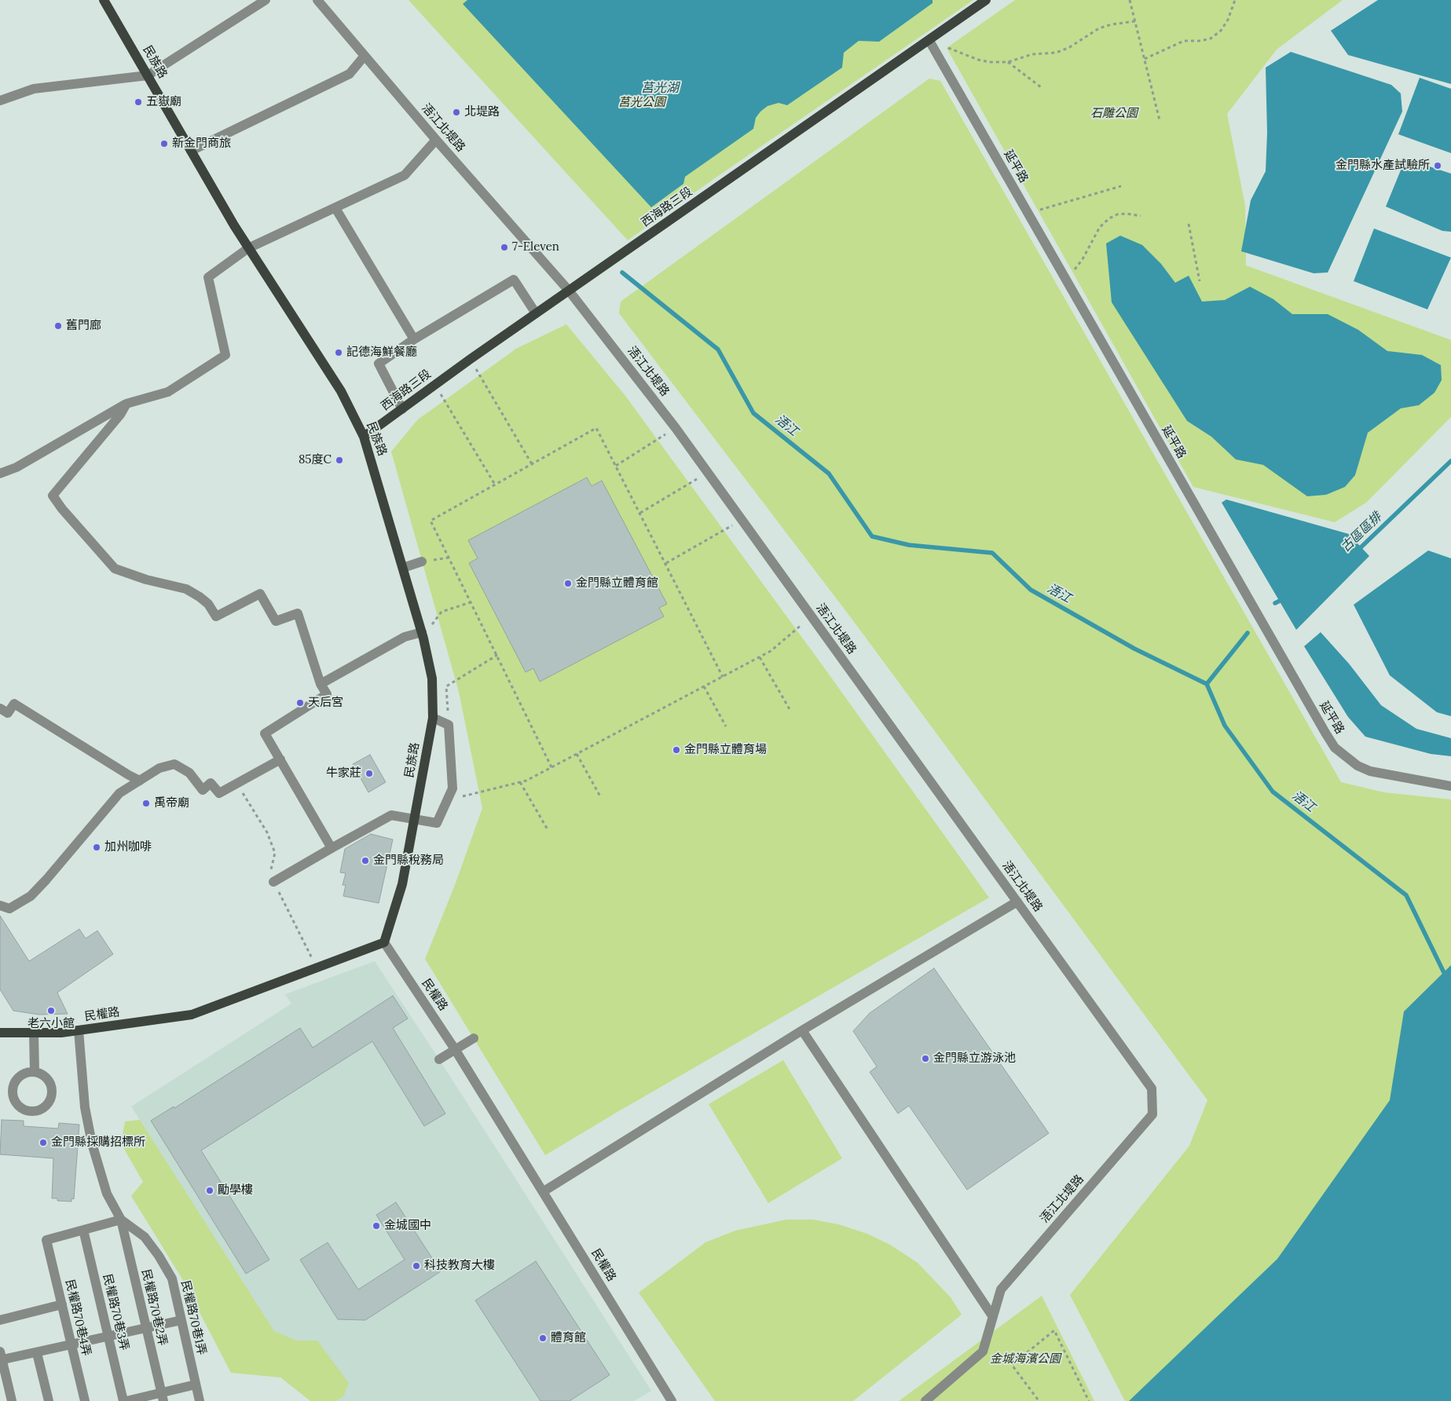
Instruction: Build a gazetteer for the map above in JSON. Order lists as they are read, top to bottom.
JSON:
{
  "streets": {
    "main road": ["民族路", "西海路三段", "民權路"],
    "street": [
      "浯江北堤路",
      "延平路",
      "民權路70巷2弄",
      "民權路70巷3弄",
      "民權路70巷4弄",
      "民權路70巷1弄"
    ]
  },
  "crossings": [
    ["民族路", "西海路三段"],
    ["民族路", "民權路"],
    ["浯江北堤路", "西海路三段"],
    ["延平路", "西海路三段"],
    ["民權路", "民權路70巷1弄"],
    ["民權路70巷2弄", "民權路70巷1弄"],
    ["民權路70巷3弄", "民權路70巷4弄"]
  ],
  "water": ["莒光湖", "浯江", "古區區排"],
  "parks": ["莒光公園", "石雕公園", "金城海濱公園"],
  "places": [
    "五嶽廟",
    "北堤路",
    "新金門商旅",
    "金門縣水產試驗所",
    "7-Eleven",
    "舊門廊",
    "記德海鮮餐廳",
    "85度C",
    "金門縣立體育館",
    "天后宮",
    "金門縣立體育場",
    "牛家莊",
    "禹帝廟",
    "加州咖啡",
    "金門縣稅務局",
    "老六小館",
    "金門縣立游泳池",
    "金門縣採購招標所",
    "勵學樓",
    "金城國中",
    "科技教育大樓",
    "體育館"
  ]
}
